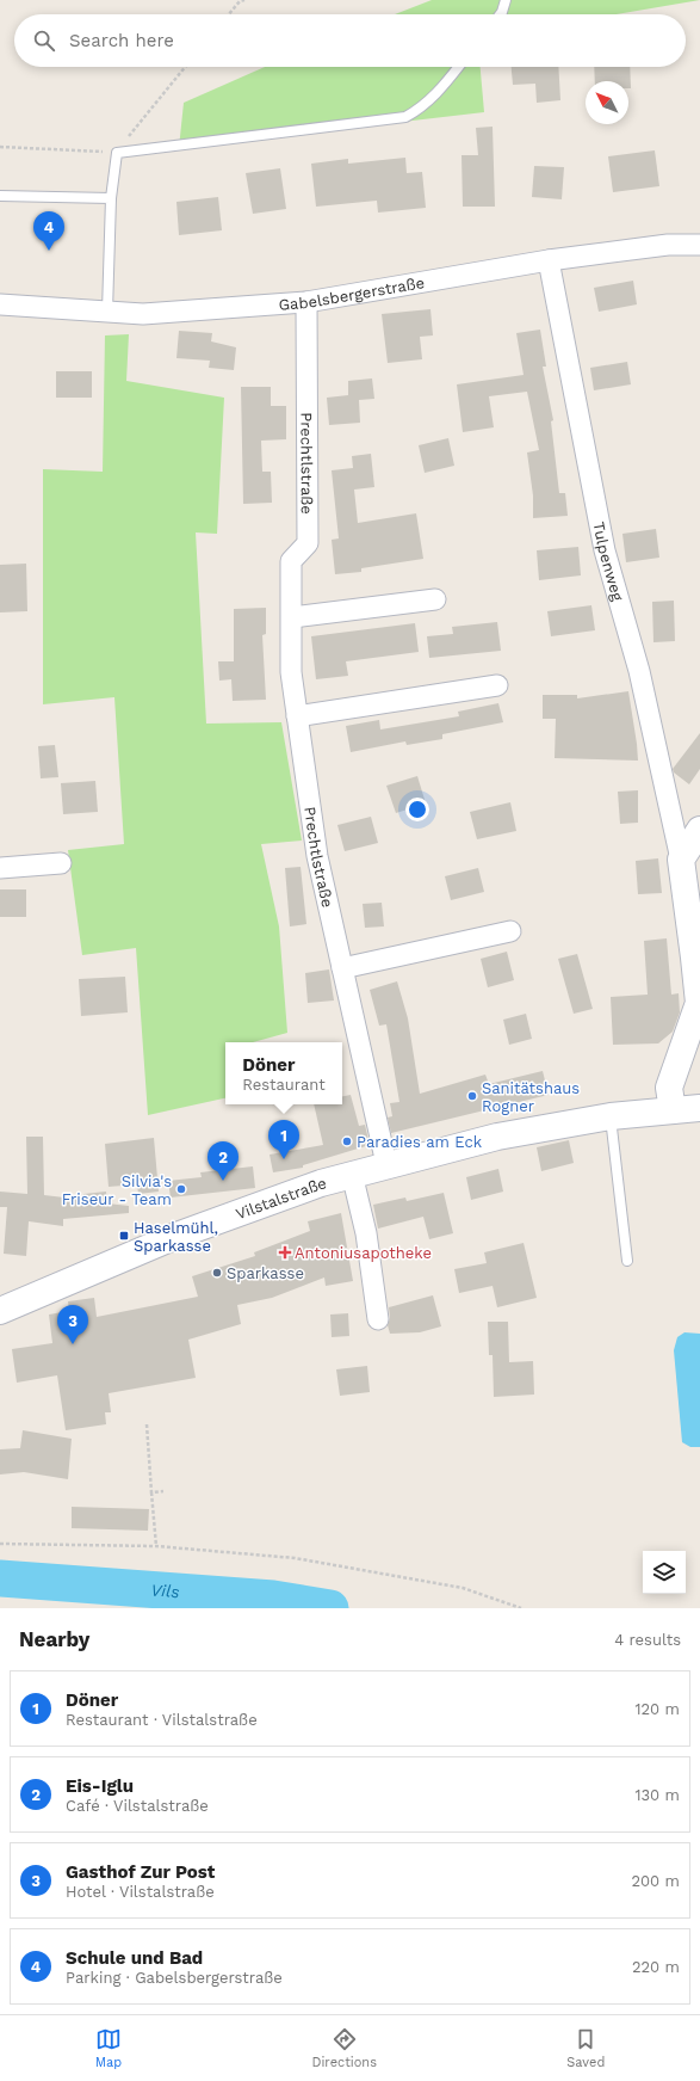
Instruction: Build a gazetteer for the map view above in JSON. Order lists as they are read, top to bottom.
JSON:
{
  "streets": {
    "main road": ["Vilstalstraße"],
    "street": ["Gabelsbergerstraße", "Prechtlstraße", "Tulpenweg"]
  },
  "crossings": [
    ["Gabelsbergerstraße", "Prechtlstraße"],
    ["Gabelsbergerstraße", "Tulpenweg"],
    ["Prechtlstraße", "Vilstalstraße"]
  ],
  "water": ["Vils"],
  "places": {
    "other": [
      "Sanitätshaus Rogner",
      "Paradies am Eck",
      "Silvia's Friseur - Team",
      "Sparkasse"
    ],
    "transit": ["Haselmühl, Sparkasse"],
    "health": ["Antoniusapotheke"]
  },
  "north": "top left",
  "page": {
    "search": "Search here",
    "pins": [
      "4",
      "1",
      "2",
      "3"
    ],
    "popup": ["Döner", "Restaurant"],
    "heading": ["Nearby", "4 results"],
    "list": [
      {
        "mark": "1",
        "name": "Döner",
        "note": "Restaurant · Vilstalstraße",
        "value": "120 m"
      },
      {
        "mark": "2",
        "name": "Eis-Iglu",
        "note": "Café · Vilstalstraße",
        "value": "130 m"
      },
      {
        "mark": "3",
        "name": "Gasthof Zur Post",
        "note": "Hotel · Vilstalstraße",
        "value": "200 m"
      },
      {
        "mark": "4",
        "name": "Schule und Bad",
        "note": "Parking · Gabelsbergerstraße",
        "value": "220 m"
      }
    ],
    "nav": ["Map", "Directions", "Saved"]
  }
}
